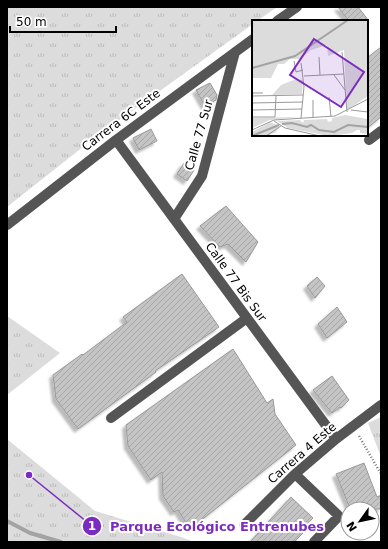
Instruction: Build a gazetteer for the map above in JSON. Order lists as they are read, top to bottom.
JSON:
{
  "streets": {
    "street": [
      "Carrera 6C Este",
      "Calle 77 Sur",
      "Calle 77 Bis Sur",
      "Carrera 4 Este"
    ]
  },
  "crossings": [
    ["Carrera 6C Este", "Calle 77 Sur"],
    ["Carrera 6C Este", "Calle 77 Bis Sur"],
    ["Calle 77 Sur", "Calle 77 Bis Sur"],
    ["Calle 77 Bis Sur", "Carrera 4 Este"]
  ],
  "places": ["Parque Ecológico Entrenubes"],
  "scale_bar": "50 m",
  "north": "bottom left"
}
